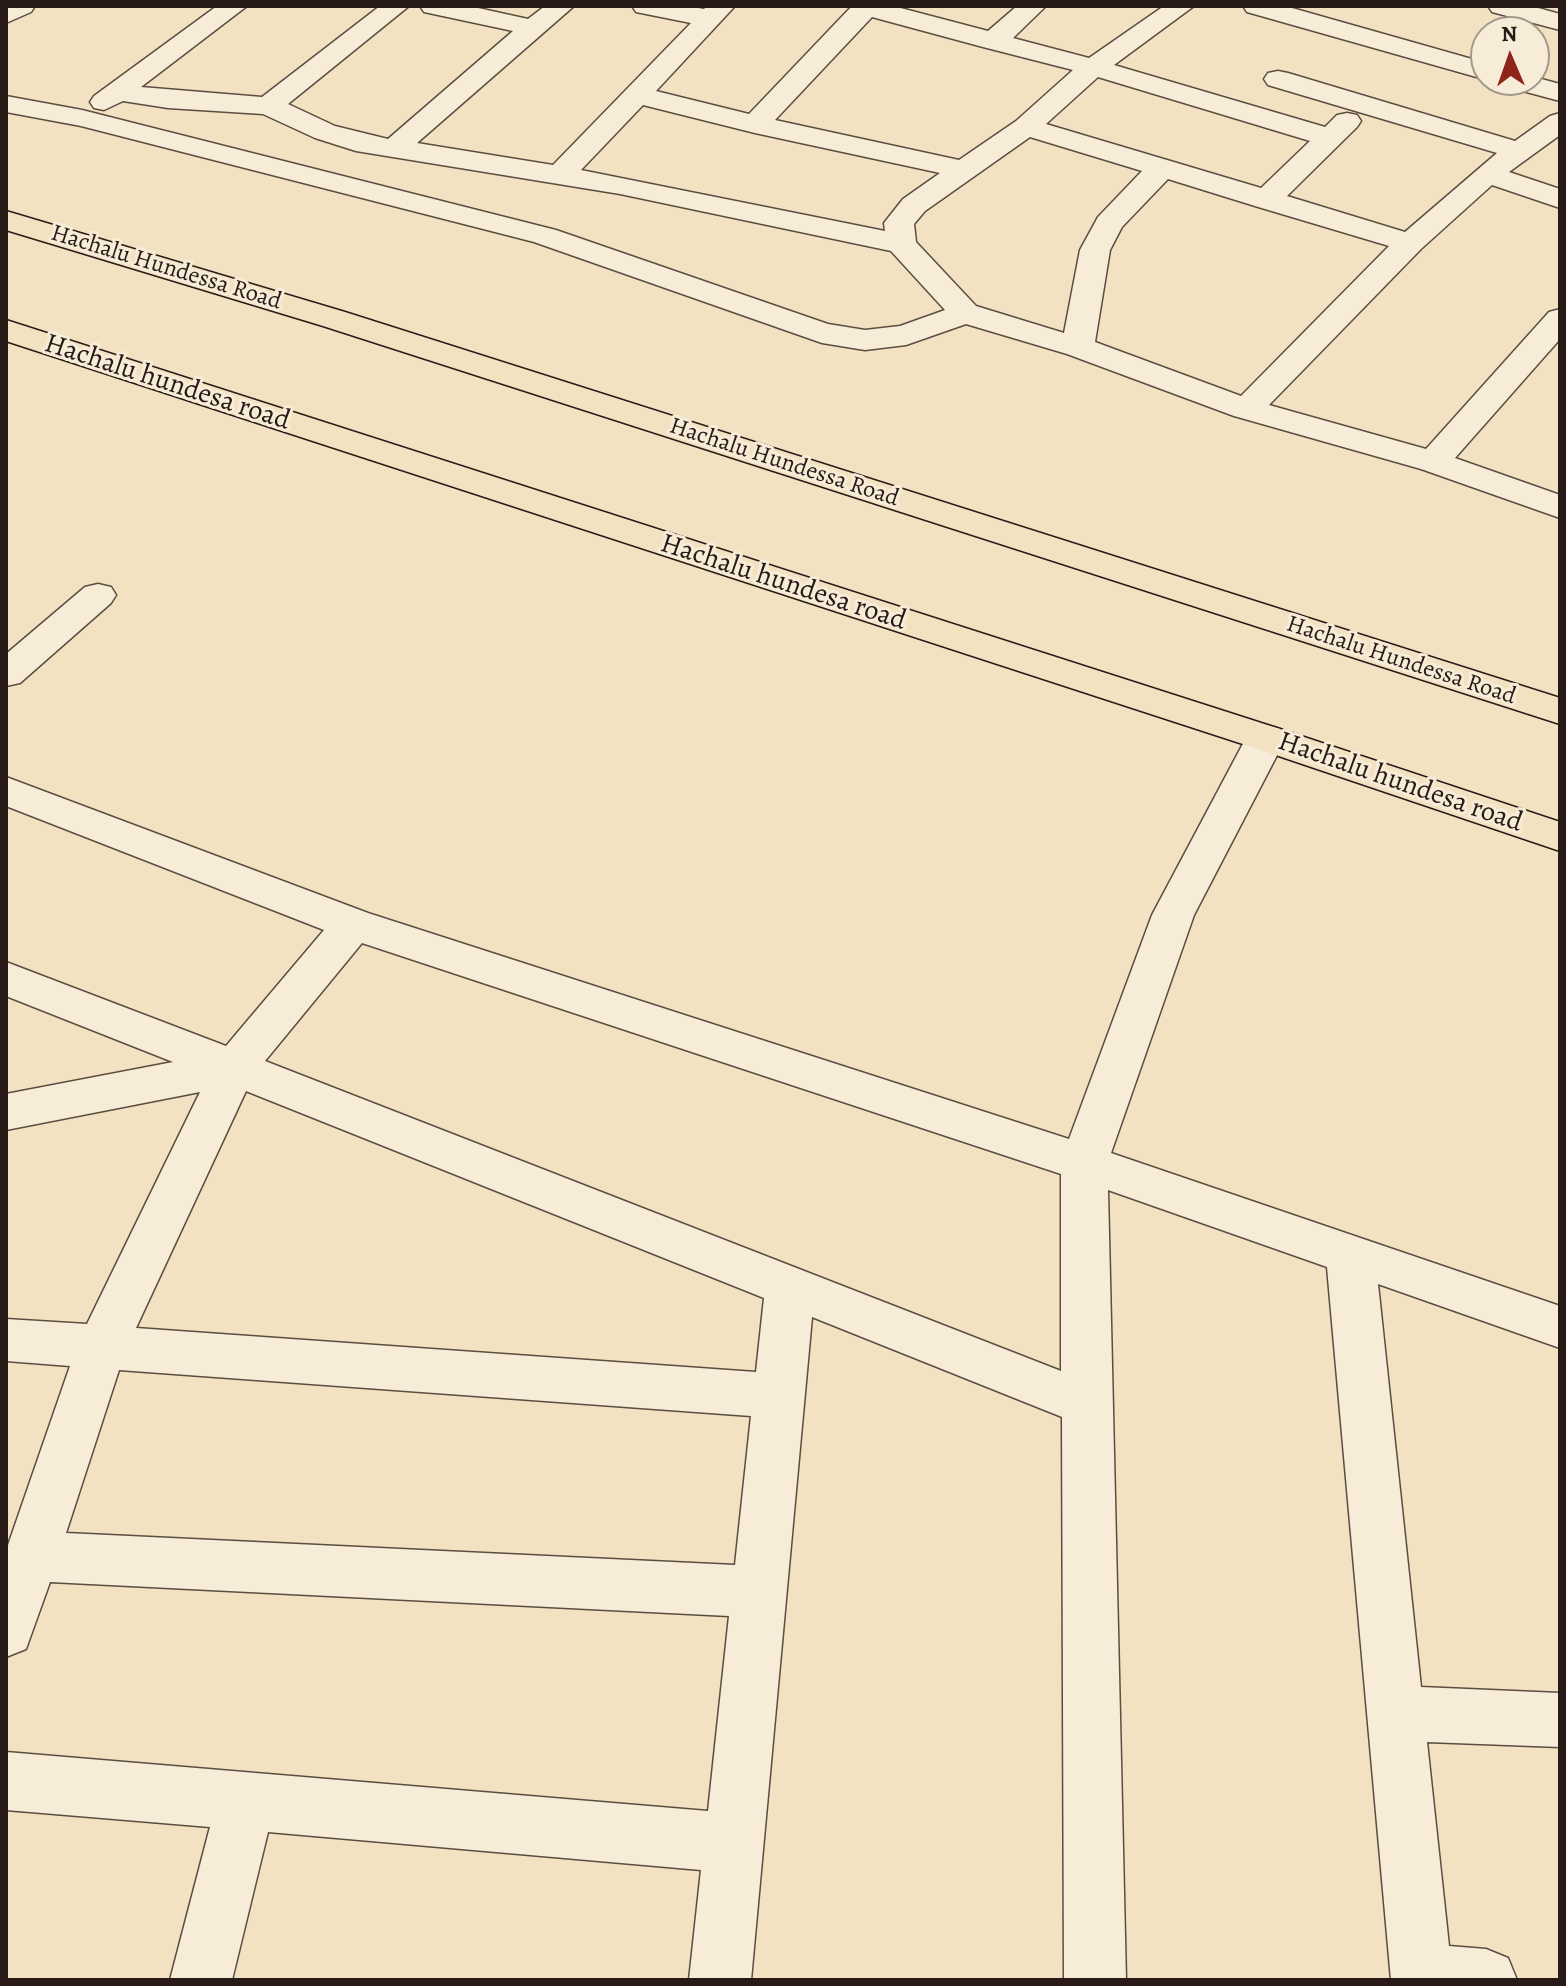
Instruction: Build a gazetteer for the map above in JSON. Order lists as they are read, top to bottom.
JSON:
{
  "streets": {
    "main road": ["Hachalu Hundessa Road", "Hachalu hundesa road"]
  },
  "north": "top"
}
